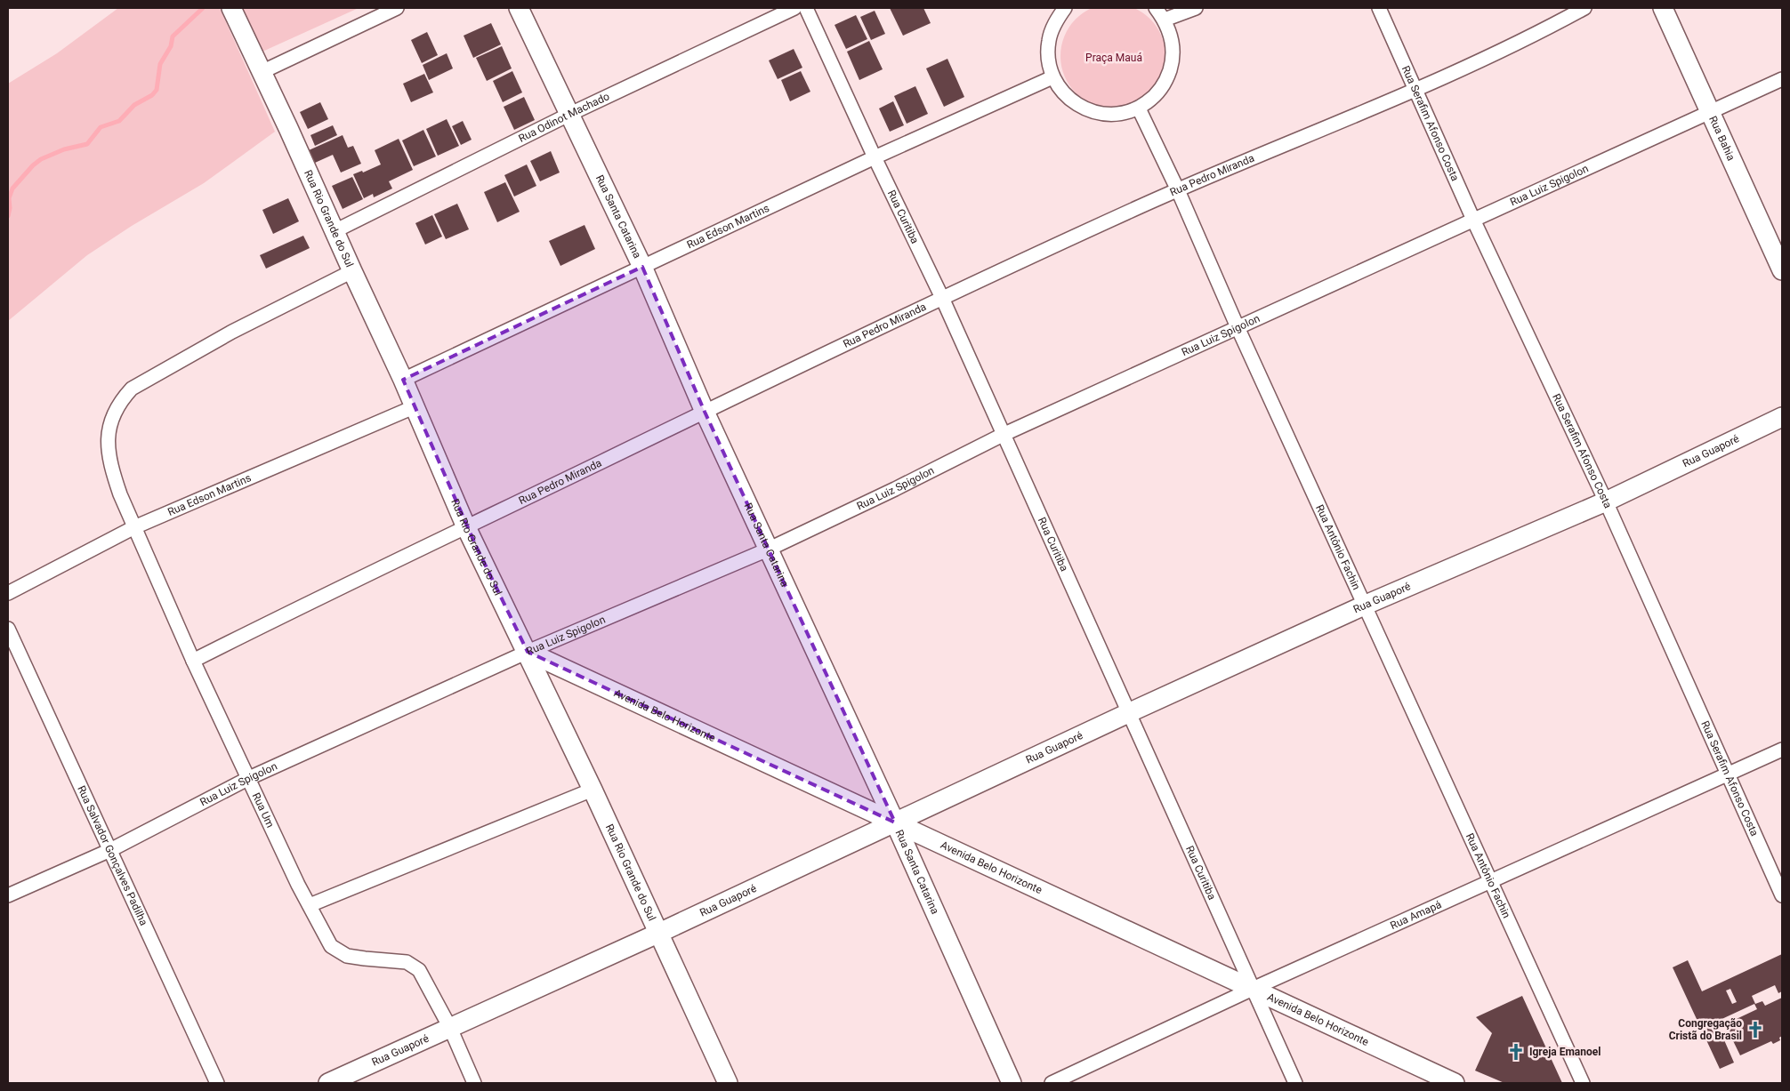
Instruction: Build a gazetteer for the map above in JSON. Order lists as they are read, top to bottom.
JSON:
{
  "streets": {
    "street": [
      "Rua Odinot Machado",
      "Rua Serafim Afonso Costa",
      "Rua Bahia",
      "Rua Pedro Miranda",
      "Rua Luiz Spigolon",
      "Rua Santa Catarina",
      "Rua Curitiba",
      "Rua Rio Grande do Sul",
      "Rua Edson Martins",
      "Rua Guaporé",
      "Rua Antônio Fachin",
      "Avenida Belo Horizonte",
      "Rua Um",
      "Rua Salvador Gonçalves Padilha",
      "Rua Amapá"
    ]
  },
  "crossings": [
    ["Rua Odinot Machado", "Rua Santa Catarina"],
    ["Rua Odinot Machado", "Rua Rio Grande do Sul"],
    ["Rua Serafim Afonso Costa", "Rua Pedro Miranda"],
    ["Rua Serafim Afonso Costa", "Rua Luiz Spigolon"],
    ["Rua Serafim Afonso Costa", "Rua Guaporé"],
    ["Rua Serafim Afonso Costa", "Rua Amapá"],
    ["Rua Bahia", "Rua Luiz Spigolon"],
    ["Rua Pedro Miranda", "Rua Santa Catarina"],
    ["Rua Pedro Miranda", "Rua Curitiba"],
    ["Rua Pedro Miranda", "Rua Rio Grande do Sul"],
    ["Rua Pedro Miranda", "Rua Antônio Fachin"],
    ["Rua Pedro Miranda", "Rua Um"],
    ["Rua Luiz Spigolon", "Rua Santa Catarina"],
    ["Rua Luiz Spigolon", "Rua Curitiba"],
    ["Rua Luiz Spigolon", "Rua Rio Grande do Sul"],
    ["Rua Luiz Spigolon", "Rua Antônio Fachin"],
    ["Rua Luiz Spigolon", "Avenida Belo Horizonte"],
    ["Rua Luiz Spigolon", "Rua Um"],
    ["Rua Luiz Spigolon", "Rua Salvador Gonçalves Padilha"],
    ["Rua Santa Catarina", "Rua Edson Martins"],
    ["Rua Santa Catarina", "Rua Guaporé"],
    ["Rua Santa Catarina", "Avenida Belo Horizonte"],
    ["Rua Curitiba", "Rua Edson Martins"],
    ["Rua Curitiba", "Rua Guaporé"],
    ["Rua Curitiba", "Avenida Belo Horizonte"],
    ["Rua Curitiba", "Rua Amapá"],
    ["Rua Rio Grande do Sul", "Rua Edson Martins"],
    ["Rua Rio Grande do Sul", "Rua Guaporé"],
    ["Rua Rio Grande do Sul", "Avenida Belo Horizonte"],
    ["Rua Rio Grande do Sul", "Rua Um"],
    ["Rua Edson Martins", "Rua Um"],
    ["Rua Guaporé", "Rua Antônio Fachin"],
    ["Rua Guaporé", "Avenida Belo Horizonte"],
    ["Rua Guaporé", "Rua Um"],
    ["Rua Antônio Fachin", "Rua Amapá"],
    ["Avenida Belo Horizonte", "Rua Amapá"]
  ],
  "parks": ["Praça Mauá"],
  "places": {
    "church": ["Congregação Cristã do Brasil", "Igreja Emanoel"]
  }
}
